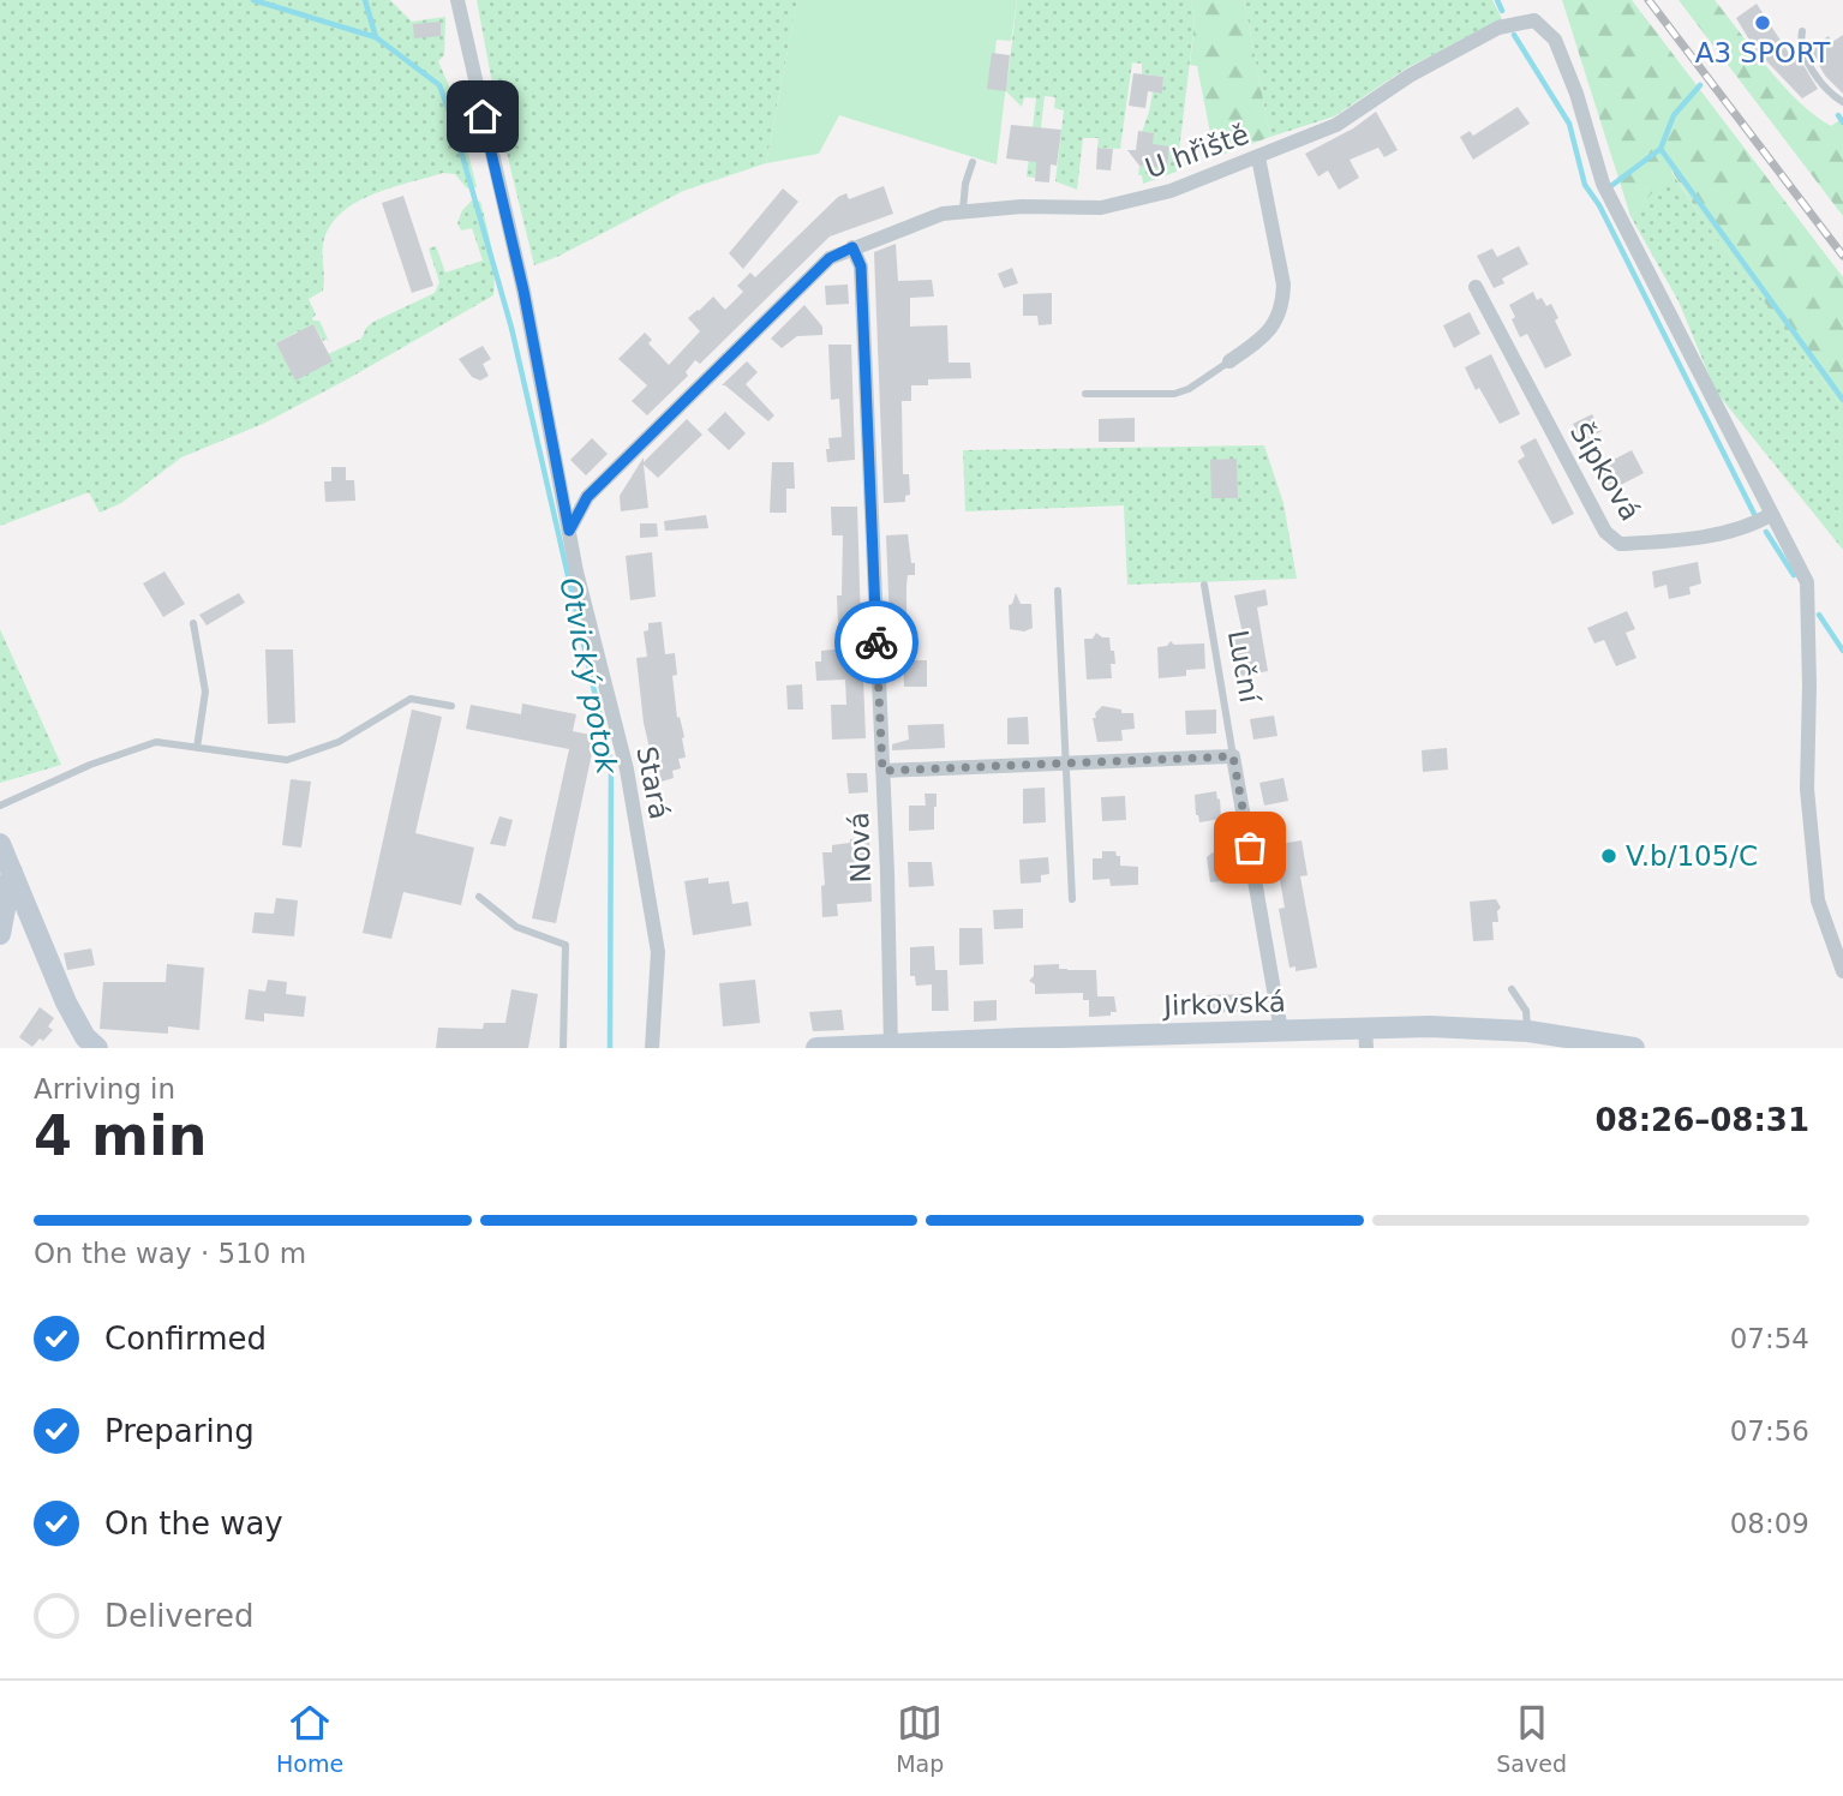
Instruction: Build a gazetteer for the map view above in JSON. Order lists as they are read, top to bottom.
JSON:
{
  "streets": {
    "main road": ["Jirkovská"],
    "street": [
      "U hřiště",
      "Šípková",
      "Luční",
      "Stará",
      "Nová"
    ]
  },
  "crossings": [
    ["U hřiště", "Šípková"],
    ["U hřiště", "Stará"],
    ["U hřiště", "Nová"],
    ["Luční", "Jirkovská"],
    ["Nová", "Jirkovská"]
  ],
  "water": ["Otvický potok"],
  "places": ["A3 SPORT", "V.b/105/C"],
  "page": {
    "heading": ["4 min", "Arriving in", "08:26–08:31"],
    "bar": "On the way · 510 m",
    "list": [
      ["Confirmed", "07:54"],
      ["Preparing", "07:56"],
      ["On the way", "08:09"],
      "Delivered"
    ],
    "tabs": ["Home", "Map", "Saved"]
  }
}
